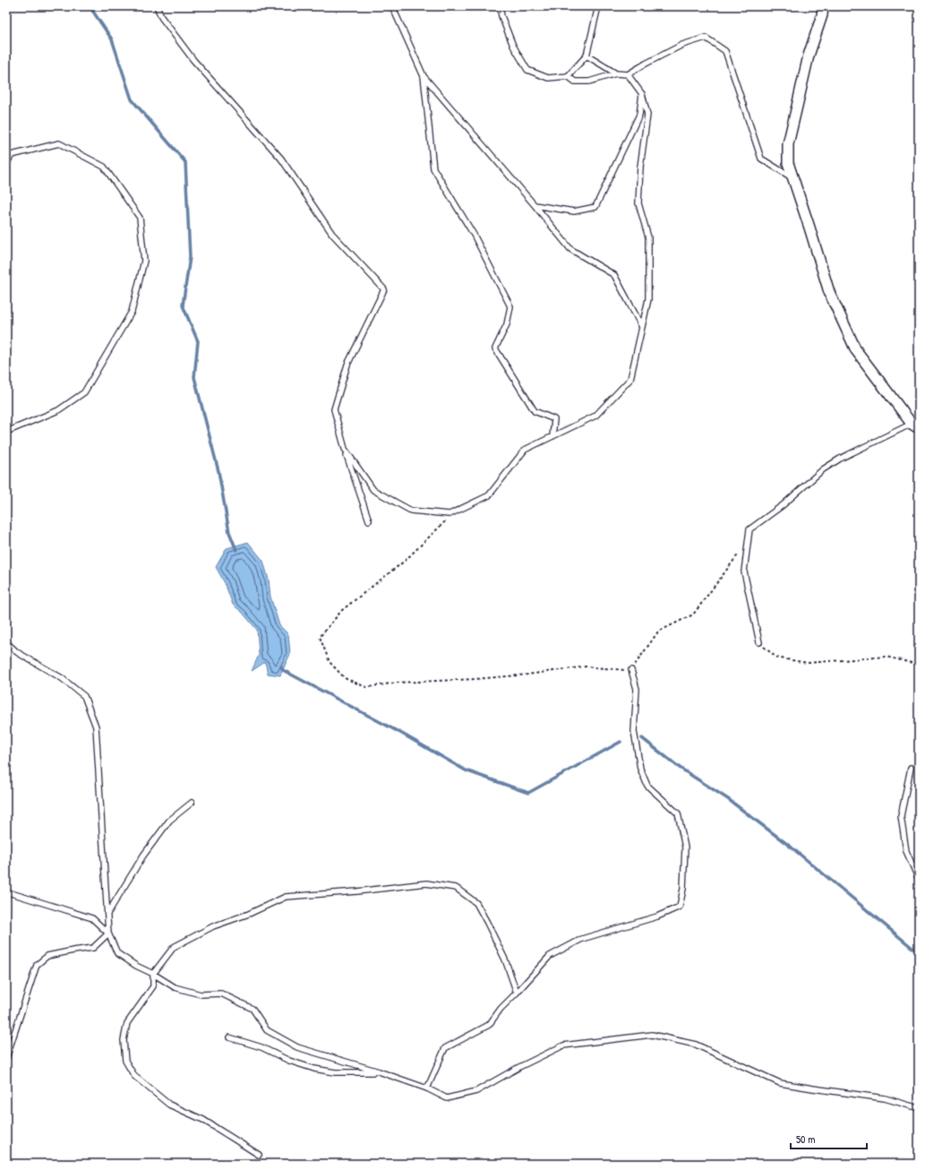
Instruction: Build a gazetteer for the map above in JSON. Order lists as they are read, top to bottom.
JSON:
{
  "scale_bar": "50 m"
}
